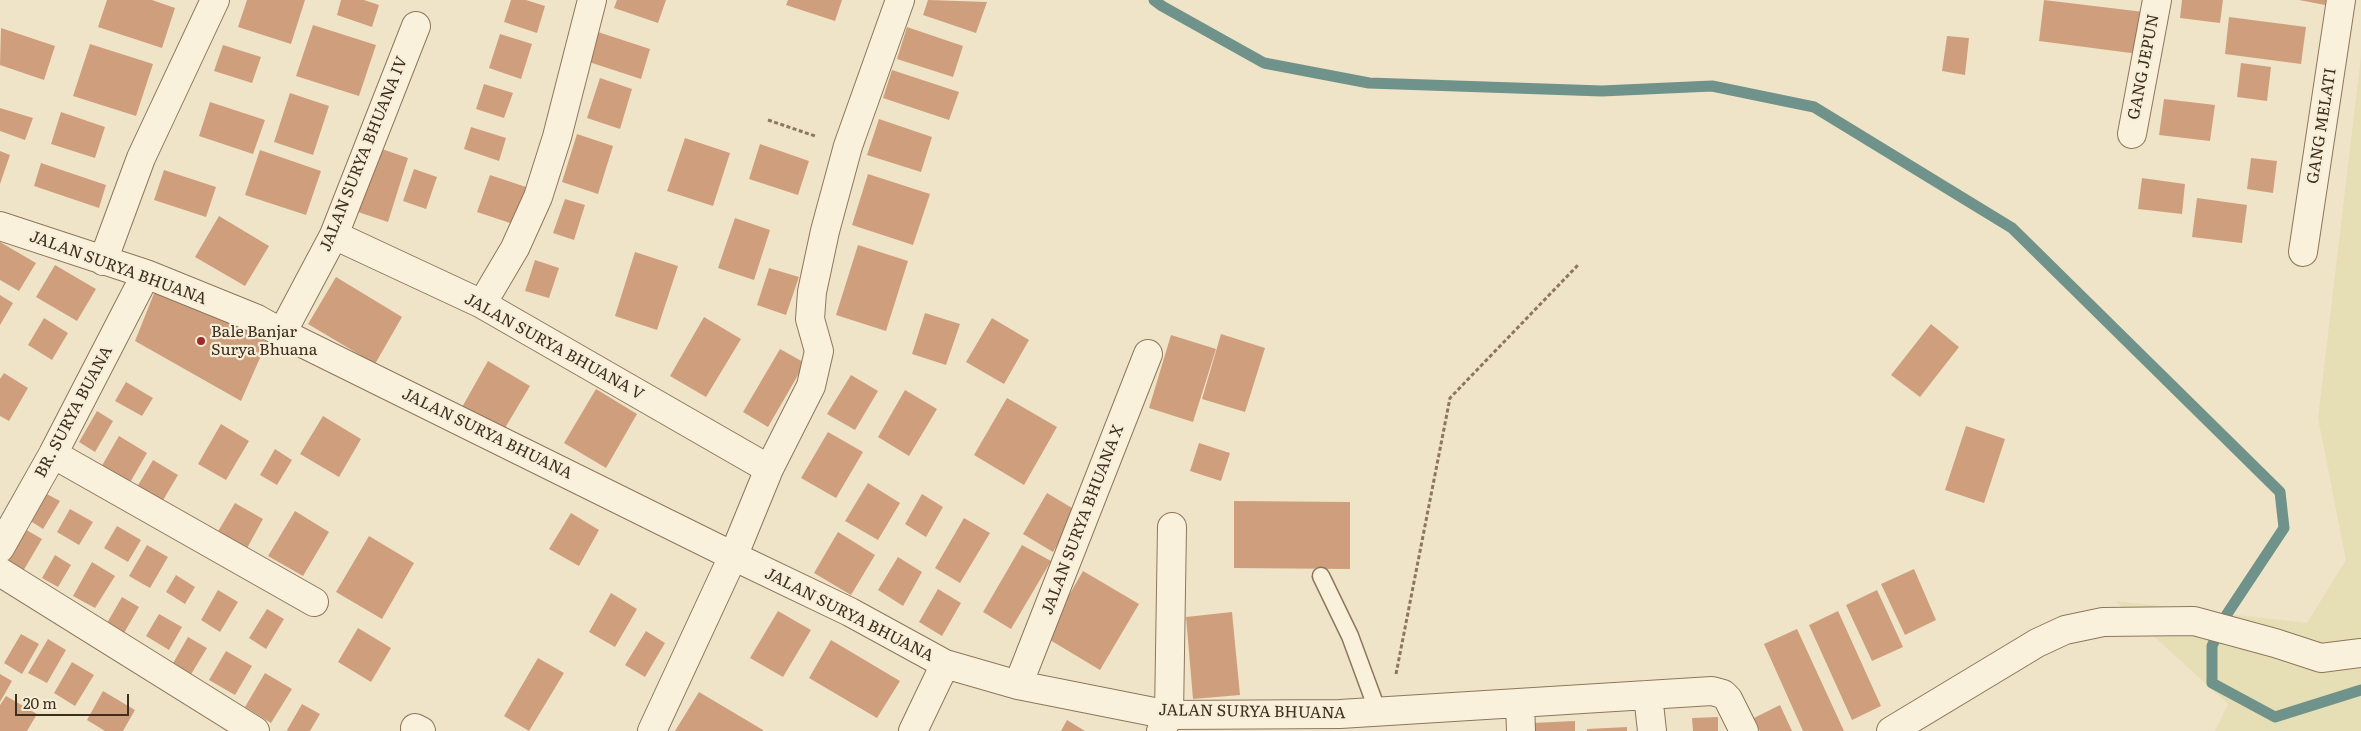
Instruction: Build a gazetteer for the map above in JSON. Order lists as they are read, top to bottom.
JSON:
{
  "streets": {
    "street": [
      "GANG JEPUN",
      "GANG MELATI",
      "JALAN SURYA BHUANA IV",
      "JALAN SURYA BHUANA",
      "JALAN SURYA BHUANA V",
      "BR. SURYA BUANA",
      "JALAN SURYA BHUANA X"
    ]
  },
  "crossings": [
    ["JALAN SURYA BHUANA IV", "JALAN SURYA BHUANA"],
    ["JALAN SURYA BHUANA IV", "JALAN SURYA BHUANA V"],
    ["JALAN SURYA BHUANA", "BR. SURYA BUANA"],
    ["JALAN SURYA BHUANA", "JALAN SURYA BHUANA X"]
  ],
  "places": ["Bale Banjar Surya Bhuana"],
  "scale_bar": "20 m"
}
